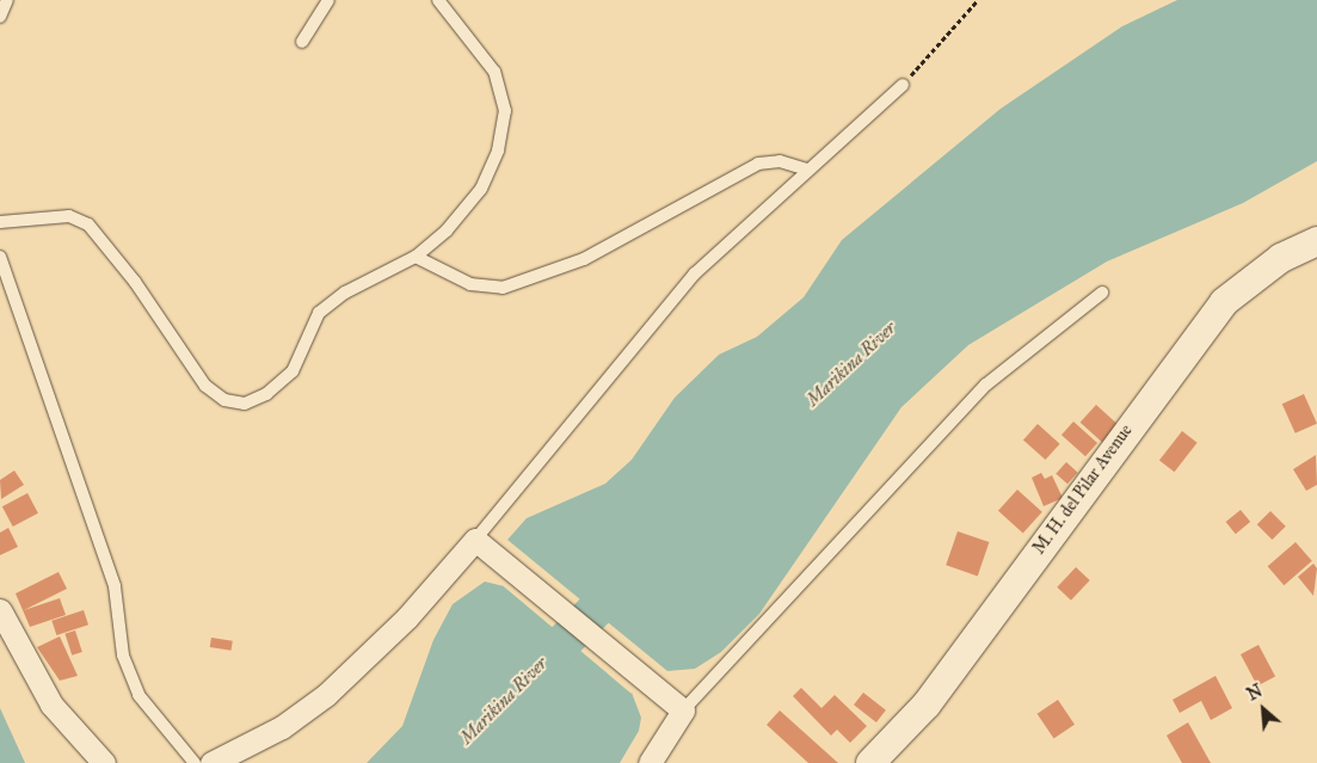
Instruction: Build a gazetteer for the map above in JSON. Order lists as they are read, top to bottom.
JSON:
{
  "streets": {
    "street": ["M. H. del Pilar Avenue"]
  },
  "water": ["Marikina River"],
  "north": "top left"
}
